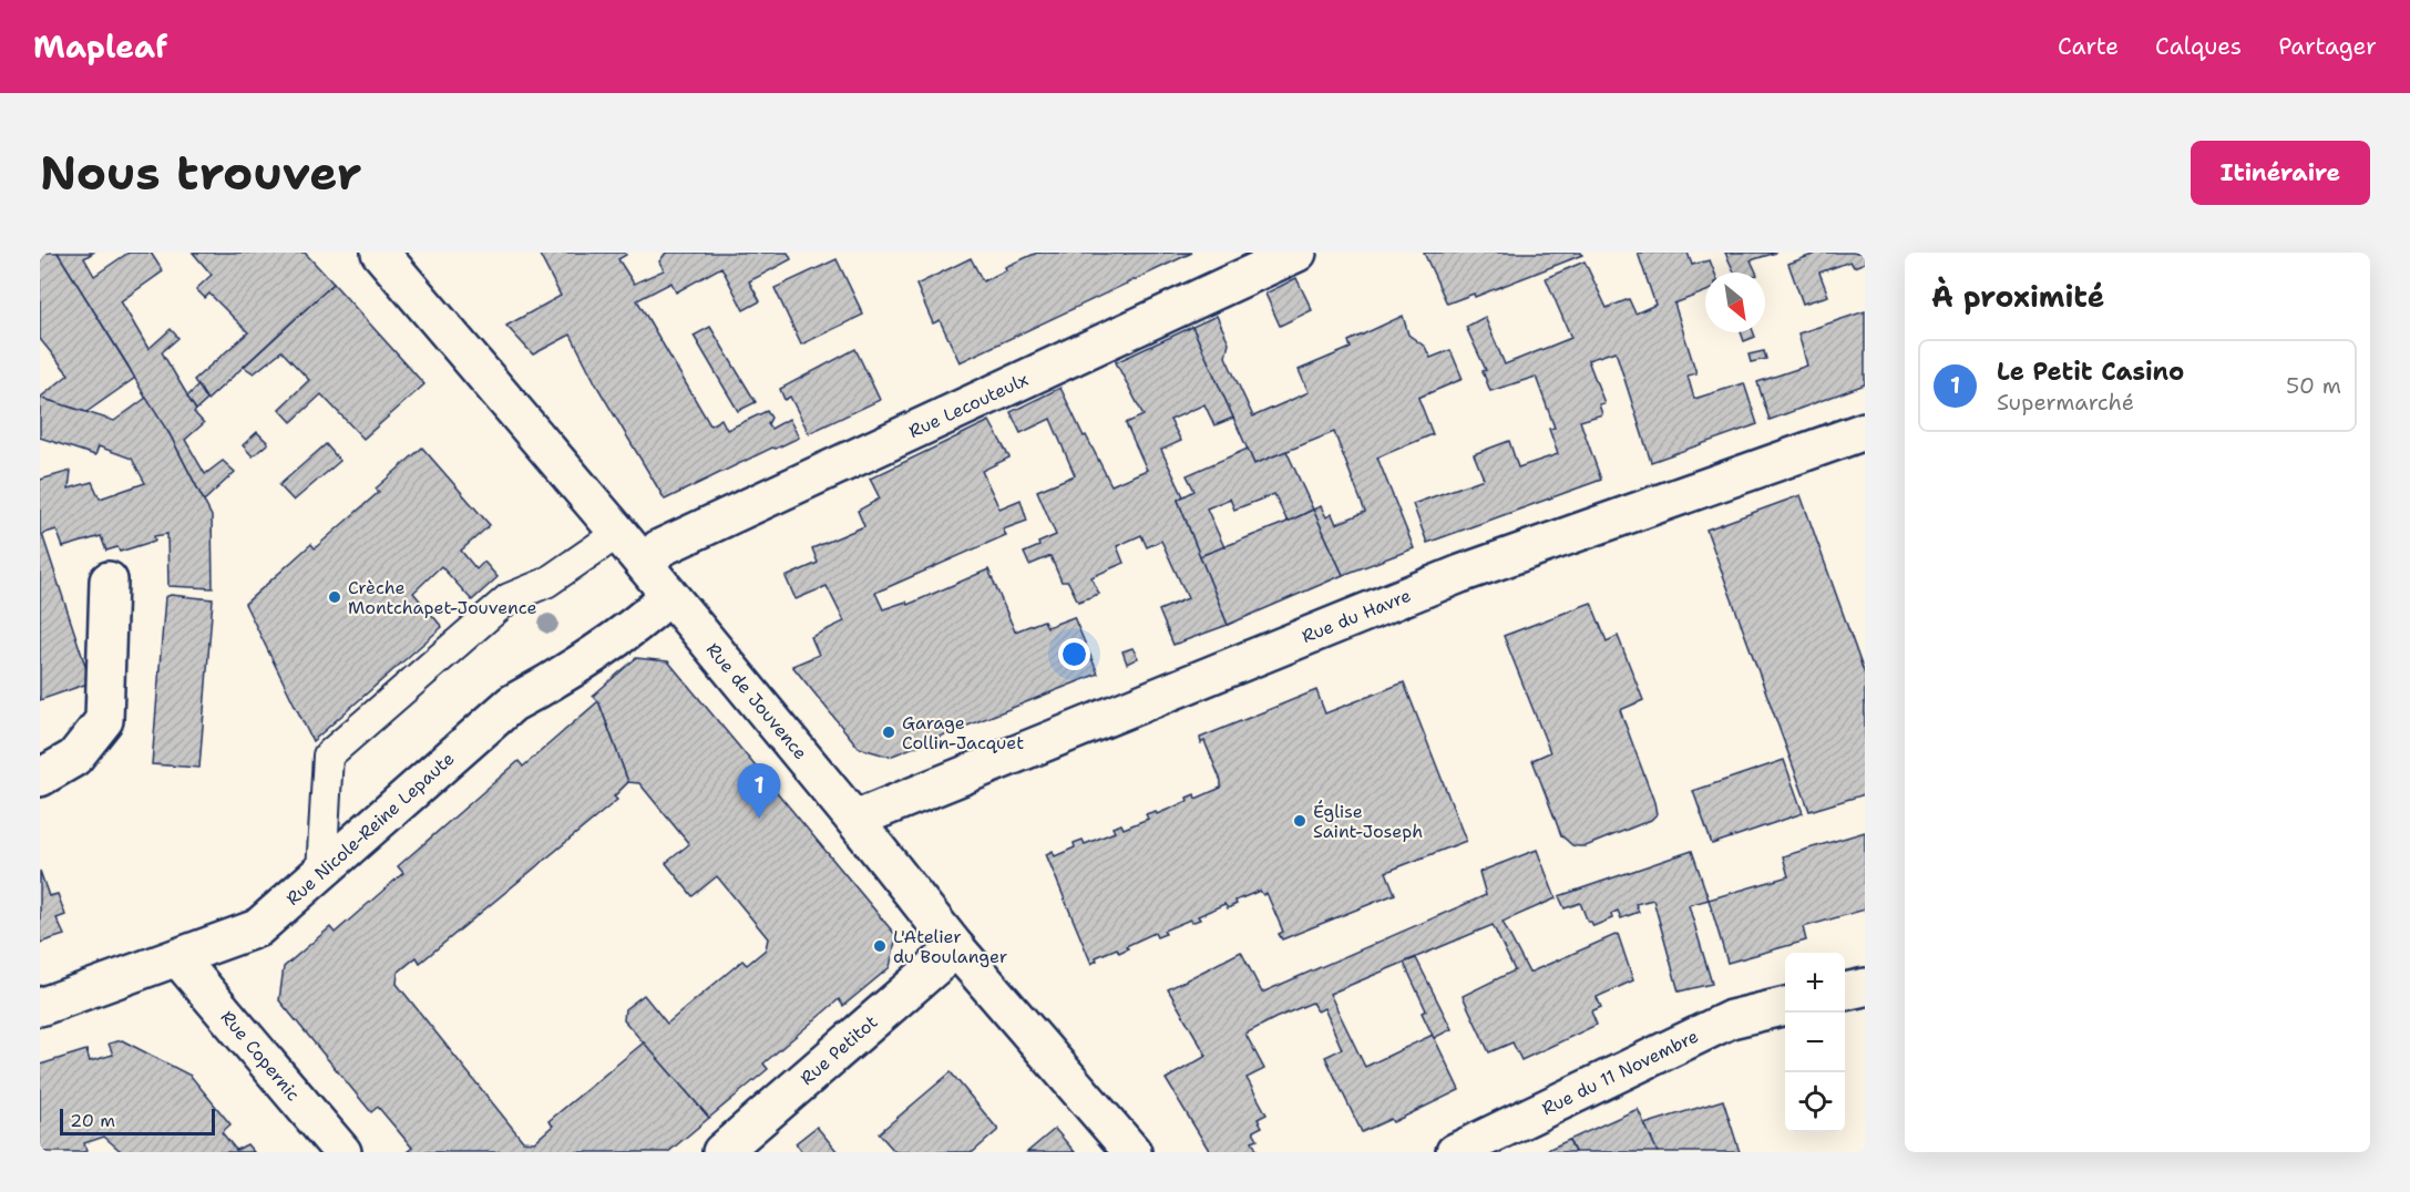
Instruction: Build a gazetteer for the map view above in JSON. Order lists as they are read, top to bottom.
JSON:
{
  "streets": {
    "street": [
      "Rue Lecouteulx",
      "Rue du Havre",
      "Rue de Jouvence",
      "Rue Nicole-Reine Lepaute",
      "Rue Petitot",
      "Rue Copernic",
      "Rue du 11 Novembre"
    ]
  },
  "crossings": [
    ["Rue Lecouteulx", "Rue de Jouvence"],
    ["Rue du Havre", "Rue de Jouvence"],
    ["Rue de Jouvence", "Rue Nicole-Reine Lepaute"],
    ["Rue de Jouvence", "Rue Petitot"],
    ["Rue Nicole-Reine Lepaute", "Rue Copernic"]
  ],
  "places": [
    "Crèche Montchapet-Jouvence",
    "Garage Collin-Jacquet",
    "Église Saint-Joseph",
    "L'Atelier du Boulanger"
  ],
  "scale_bar": "20 m",
  "north": "bottom right",
  "page": {
    "header": "Mapleaf",
    "nav": ["Carte", "Calques", "Partager"],
    "buttons": "Itinéraire",
    "title": "Nous trouver",
    "heading": "À proximité",
    "list": [
      {
        "mark": "1",
        "name": "Le Petit Casino",
        "note": "Supermarché",
        "value": "50 m"
      }
    ],
    "pins": "1",
    "map_buttons": ["+", "−"],
    "scale": "20 m"
  }
}
